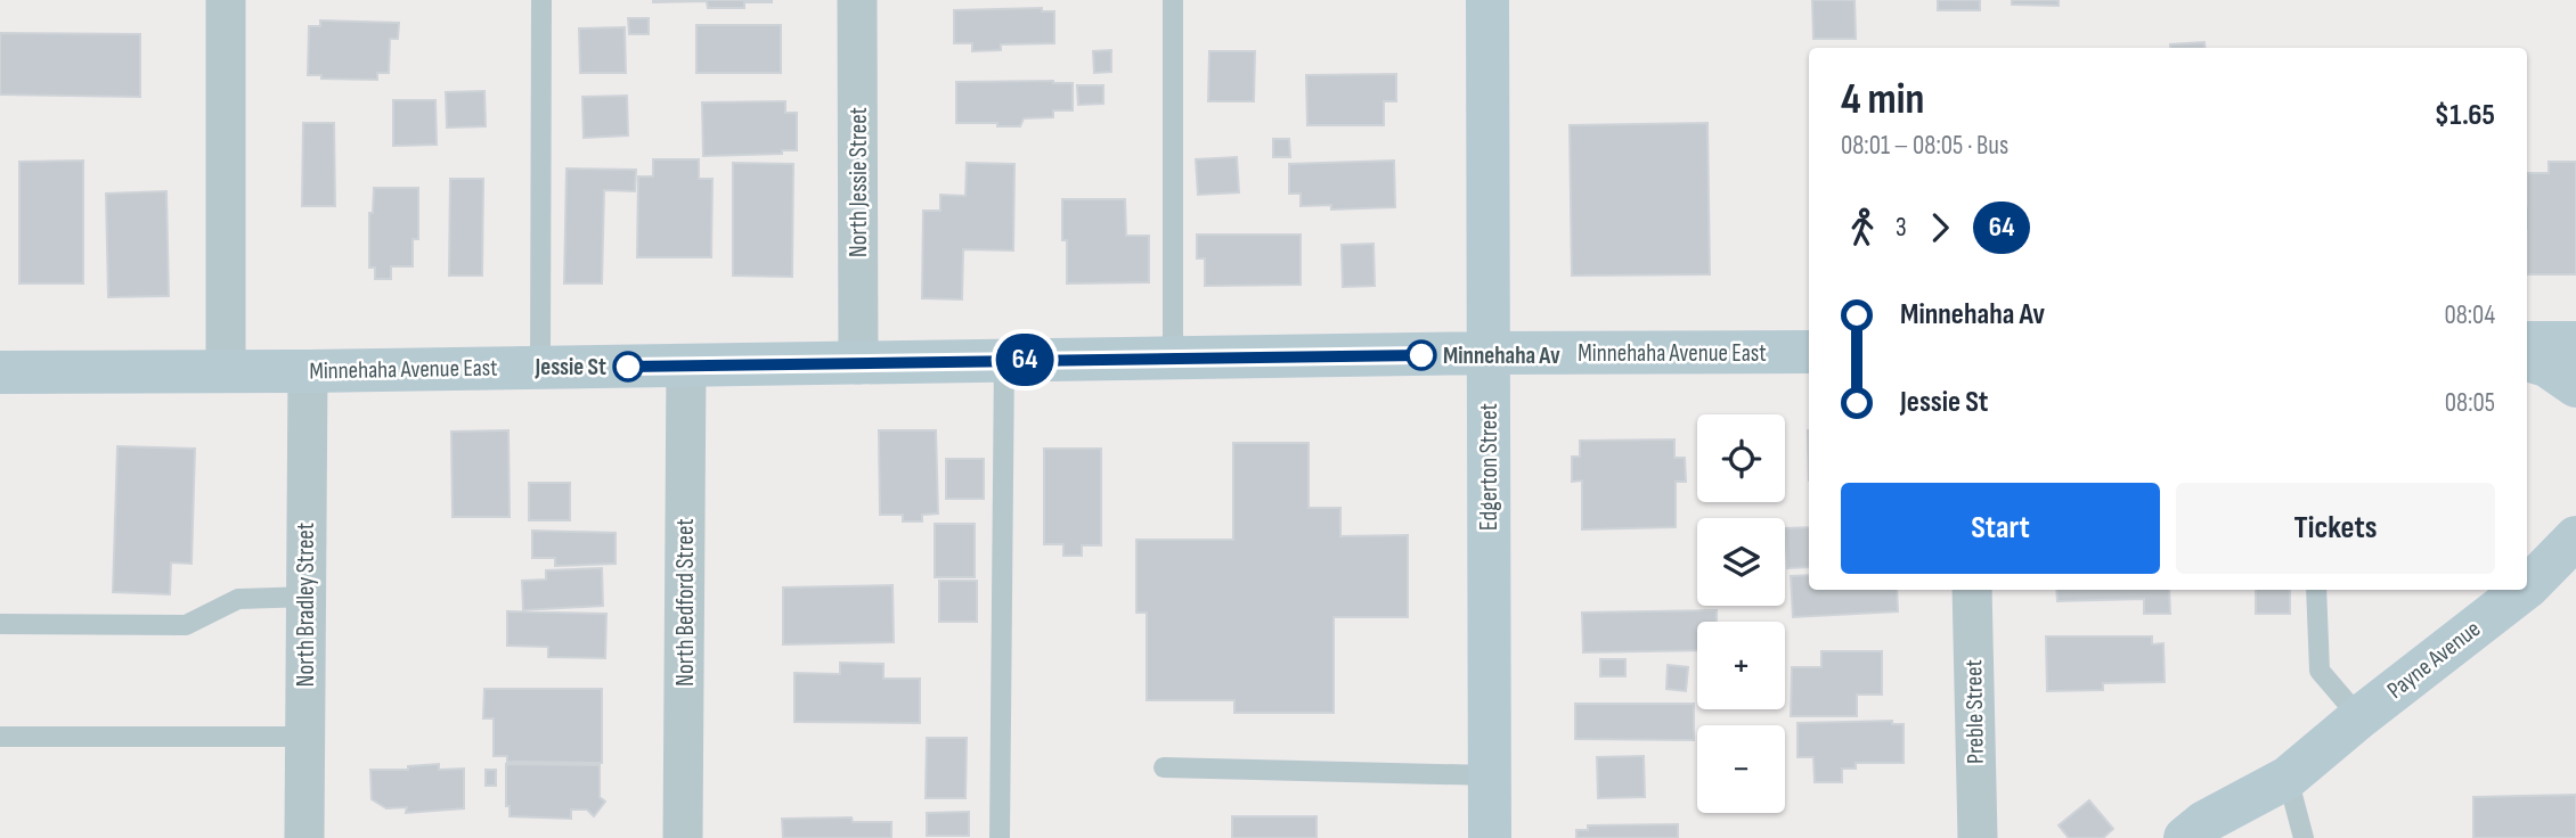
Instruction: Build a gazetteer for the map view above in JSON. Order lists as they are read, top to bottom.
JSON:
{
  "streets": {
    "street": [
      "North Jessie Street",
      "Minnehaha Avenue East",
      "Edgerton Street",
      "North Bedford Street",
      "North Bradley Street",
      "Payne Avenue",
      "Preble Street"
    ]
  },
  "crossings": [
    ["North Jessie Street", "Minnehaha Avenue East"],
    ["Minnehaha Avenue East", "Edgerton Street"],
    ["Minnehaha Avenue East", "North Bedford Street"],
    ["Minnehaha Avenue East", "North Bradley Street"]
  ],
  "places": ["Minnehaha Av", "Jessie St"],
  "lines": ["bus line 64"],
  "page": {
    "on_map": "64",
    "heading": ["4 min", "08:01 – 08:05 · Bus", "$1.65"],
    "legs": ["3", "64"],
    "list": [
      {
        "name": "Minnehaha Av",
        "value": "08:04"
      },
      {
        "name": "Jessie St",
        "value": "08:05"
      }
    ],
    "map_buttons": ["+", "−"],
    "buttons": ["Start", "Tickets"]
  }
}
